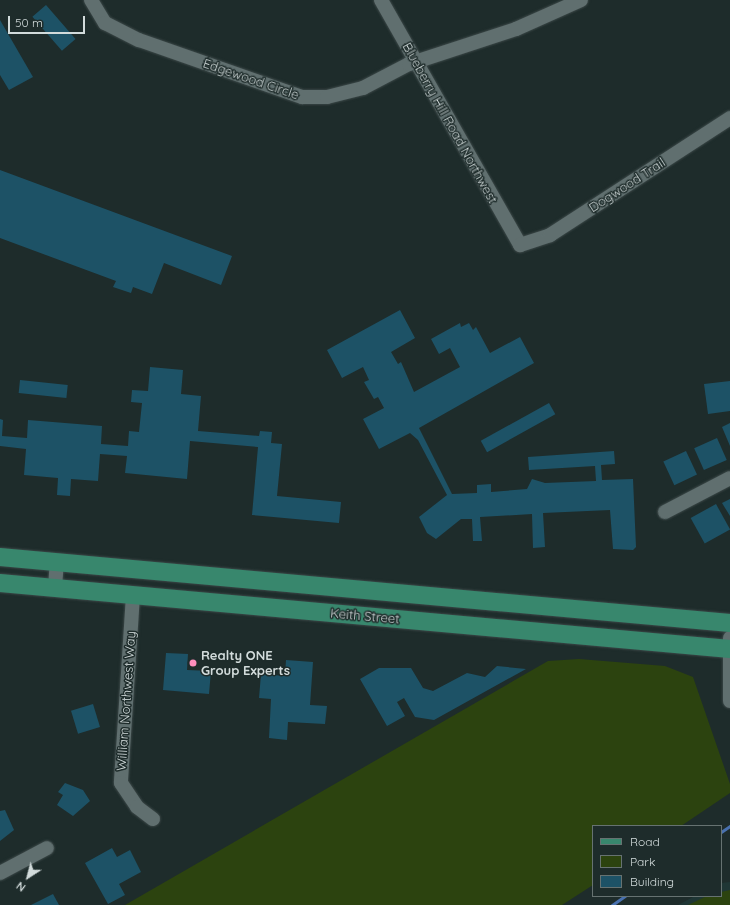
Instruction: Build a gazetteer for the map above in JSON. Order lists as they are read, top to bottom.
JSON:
{
  "streets": {
    "main road": ["Keith Street"],
    "street": [
      "Edgewood Circle",
      "Blueberry Hill Road Northwest",
      "Dogwood Trail",
      "William Northwest Way"
    ]
  },
  "crossings": [
    ["Edgewood Circle", "Blueberry Hill Road Northwest"],
    ["Blueberry Hill Road Northwest", "Dogwood Trail"],
    ["Keith Street", "William Northwest Way"]
  ],
  "places": ["Realty ONE Group Experts"],
  "legend": ["Road", "Park", "Building"],
  "scale_bar": "50 m",
  "north": "bottom left"
}
